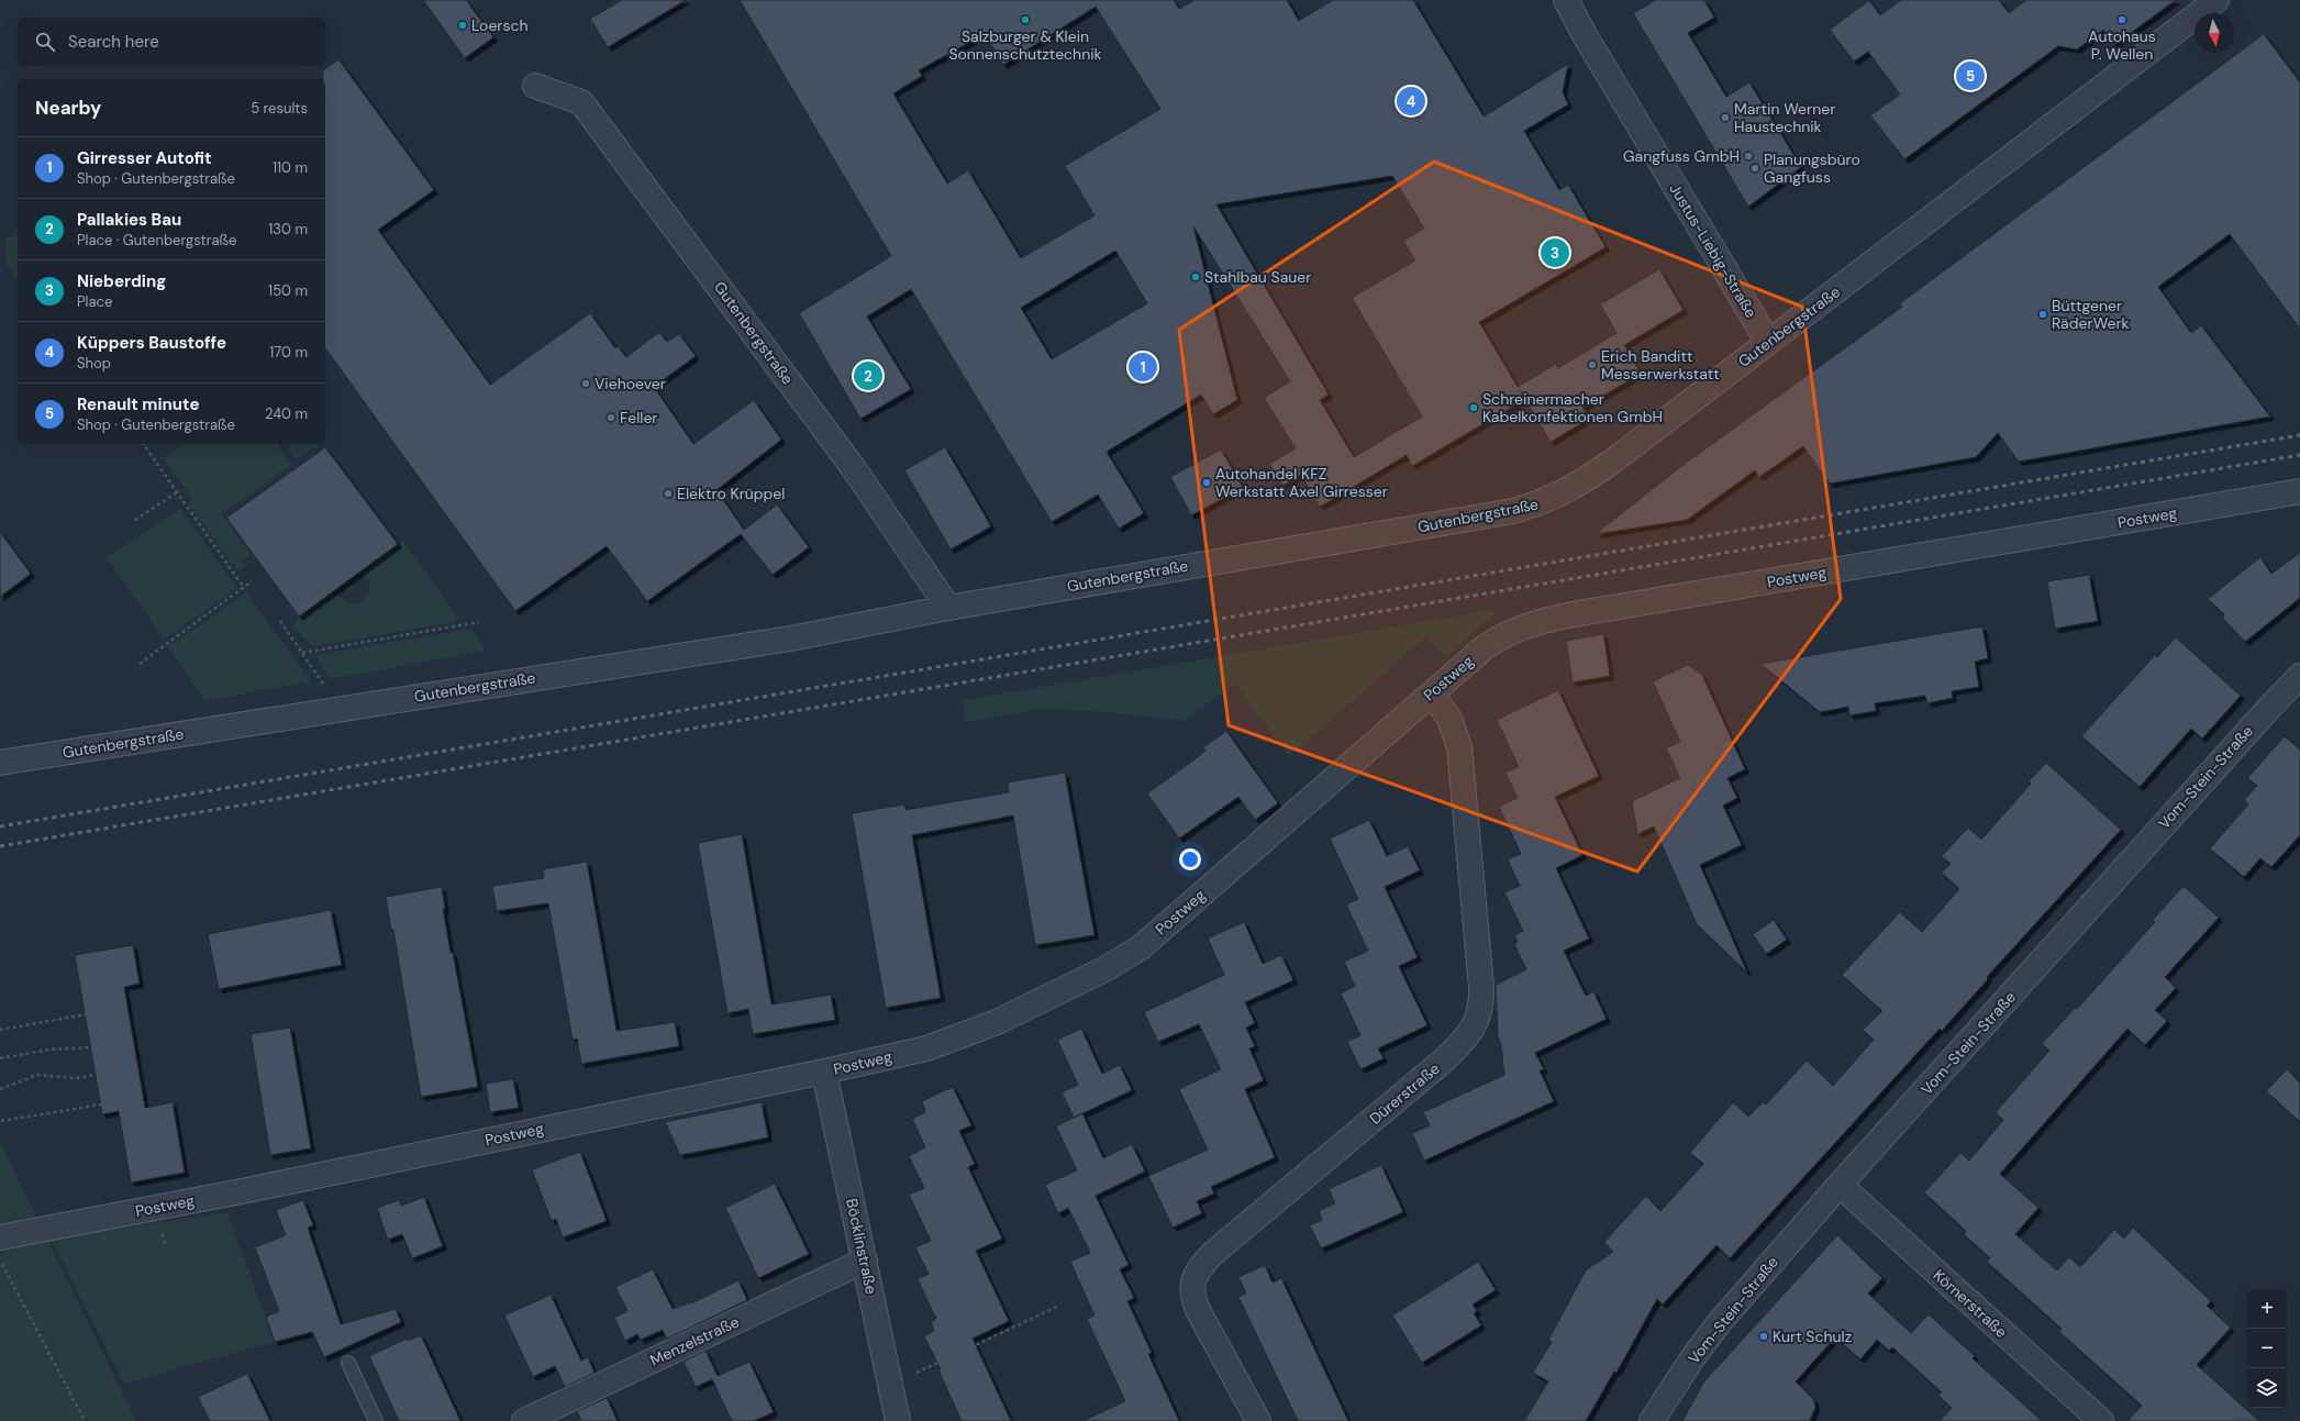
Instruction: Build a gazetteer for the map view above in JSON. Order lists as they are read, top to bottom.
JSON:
{
  "streets": {
    "street": [
      "Justus-Liebig-Straße",
      "Gutenbergstraße",
      "Postweg",
      "Vom-Stein-Straße",
      "Dürerstraße",
      "Böcklinstraße",
      "Körnerstraße",
      "Menzelstraße"
    ]
  },
  "crossings": [
    ["Justus-Liebig-Straße", "Gutenbergstraße"],
    ["Postweg", "Dürerstraße"],
    ["Postweg", "Böcklinstraße"],
    ["Vom-Stein-Straße", "Körnerstraße"],
    ["Böcklinstraße", "Menzelstraße"]
  ],
  "places": [
    "Salzburger & Klein Sonnenschutztechnik",
    "Autohaus P. Wellen",
    "Loersch",
    "Martin Werner Haustechnik",
    "Gangfuss GmbH",
    "Planungsbüro Gangfuss",
    "Stahlbau Sauer",
    "Büttgener RäderWerk",
    "Erich Banditt Messerwerkstatt",
    "Viehoever",
    "Schreinermacher Kabelkonfektionen GmbH",
    "Feller",
    "Autohandel KFZ Werkstatt Axel Girresser",
    "Elektro Krüppel",
    "Kurt Schulz"
  ],
  "north": "bottom",
  "page": {
    "search": "Search here",
    "pins": [
      "5",
      "4",
      "3",
      "1",
      "2"
    ],
    "heading": ["Nearby", "5 results"],
    "list": [
      {
        "mark": "1",
        "name": "Girresser Autofit",
        "note": "Shop · Gutenbergstraße",
        "value": "110 m"
      },
      {
        "mark": "2",
        "name": "Pallakies Bau",
        "note": "Place · Gutenbergstraße",
        "value": "130 m"
      },
      {
        "mark": "3",
        "name": "Nieberding",
        "note": "Place",
        "value": "150 m"
      },
      {
        "mark": "4",
        "name": "Küppers Baustoffe",
        "note": "Shop",
        "value": "170 m"
      },
      {
        "mark": "5",
        "name": "Renault minute",
        "note": "Shop · Gutenbergstraße",
        "value": "240 m"
      }
    ],
    "map_buttons": ["+", "−"]
  }
}
